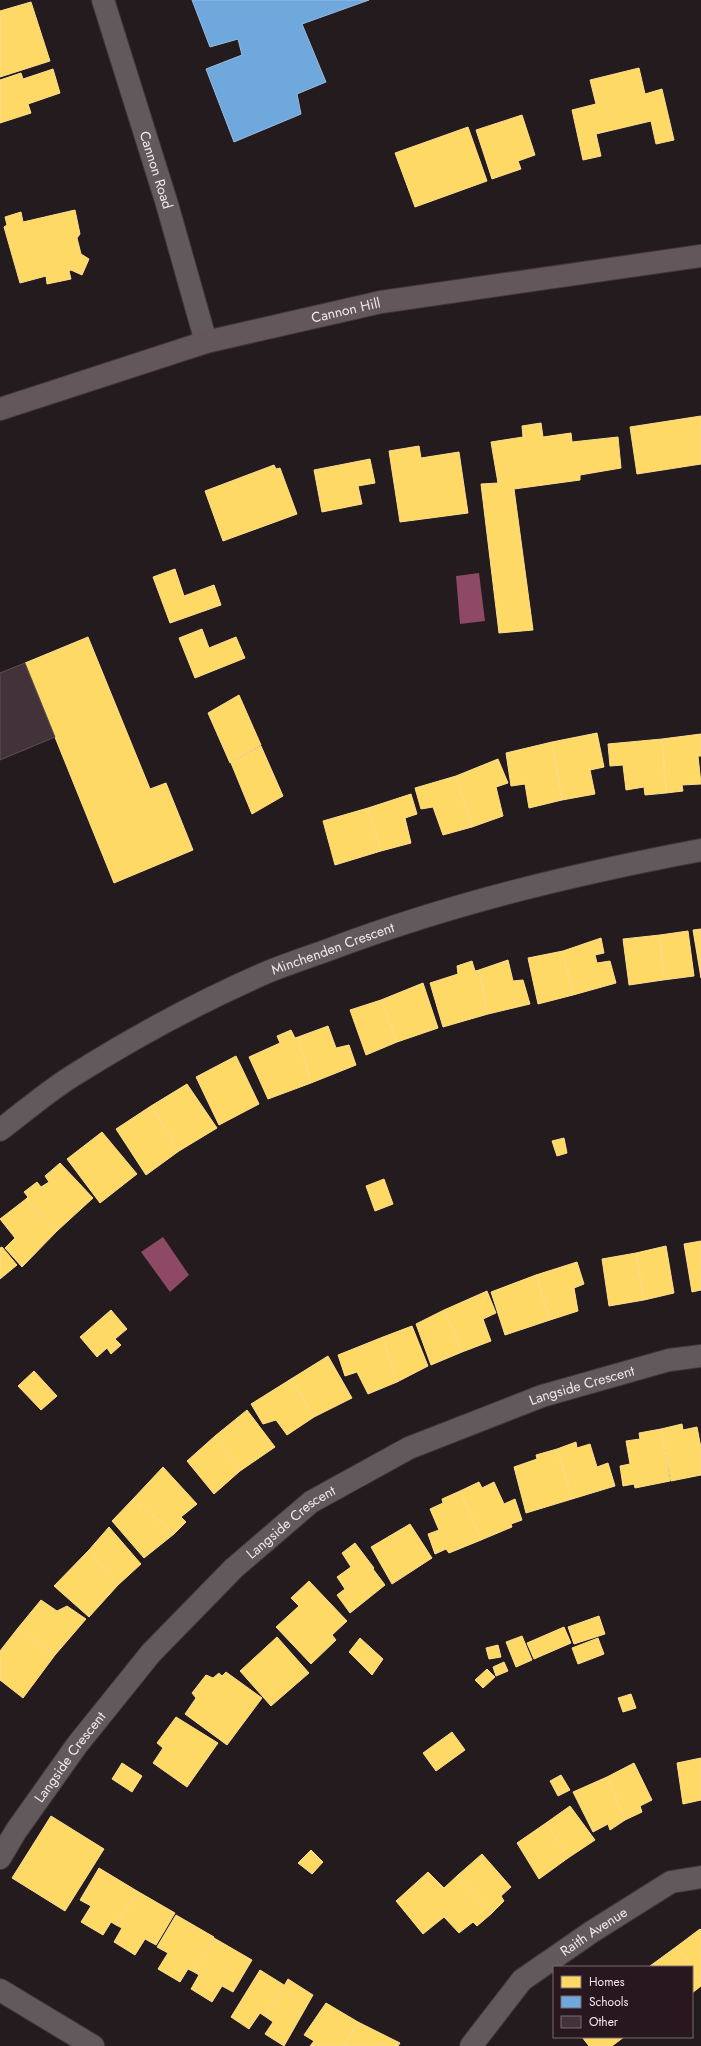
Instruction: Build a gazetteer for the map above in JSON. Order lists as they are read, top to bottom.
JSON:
{
  "streets": {
    "main road": ["Cannon Hill"],
    "street": [
      "Cannon Road",
      "Minchenden Crescent",
      "Langside Crescent",
      "Raith Avenue"
    ]
  },
  "crossings": [
    ["Cannon Road", "Cannon Hill"]
  ],
  "legend": ["Homes", "Schools", "Other"]
}
